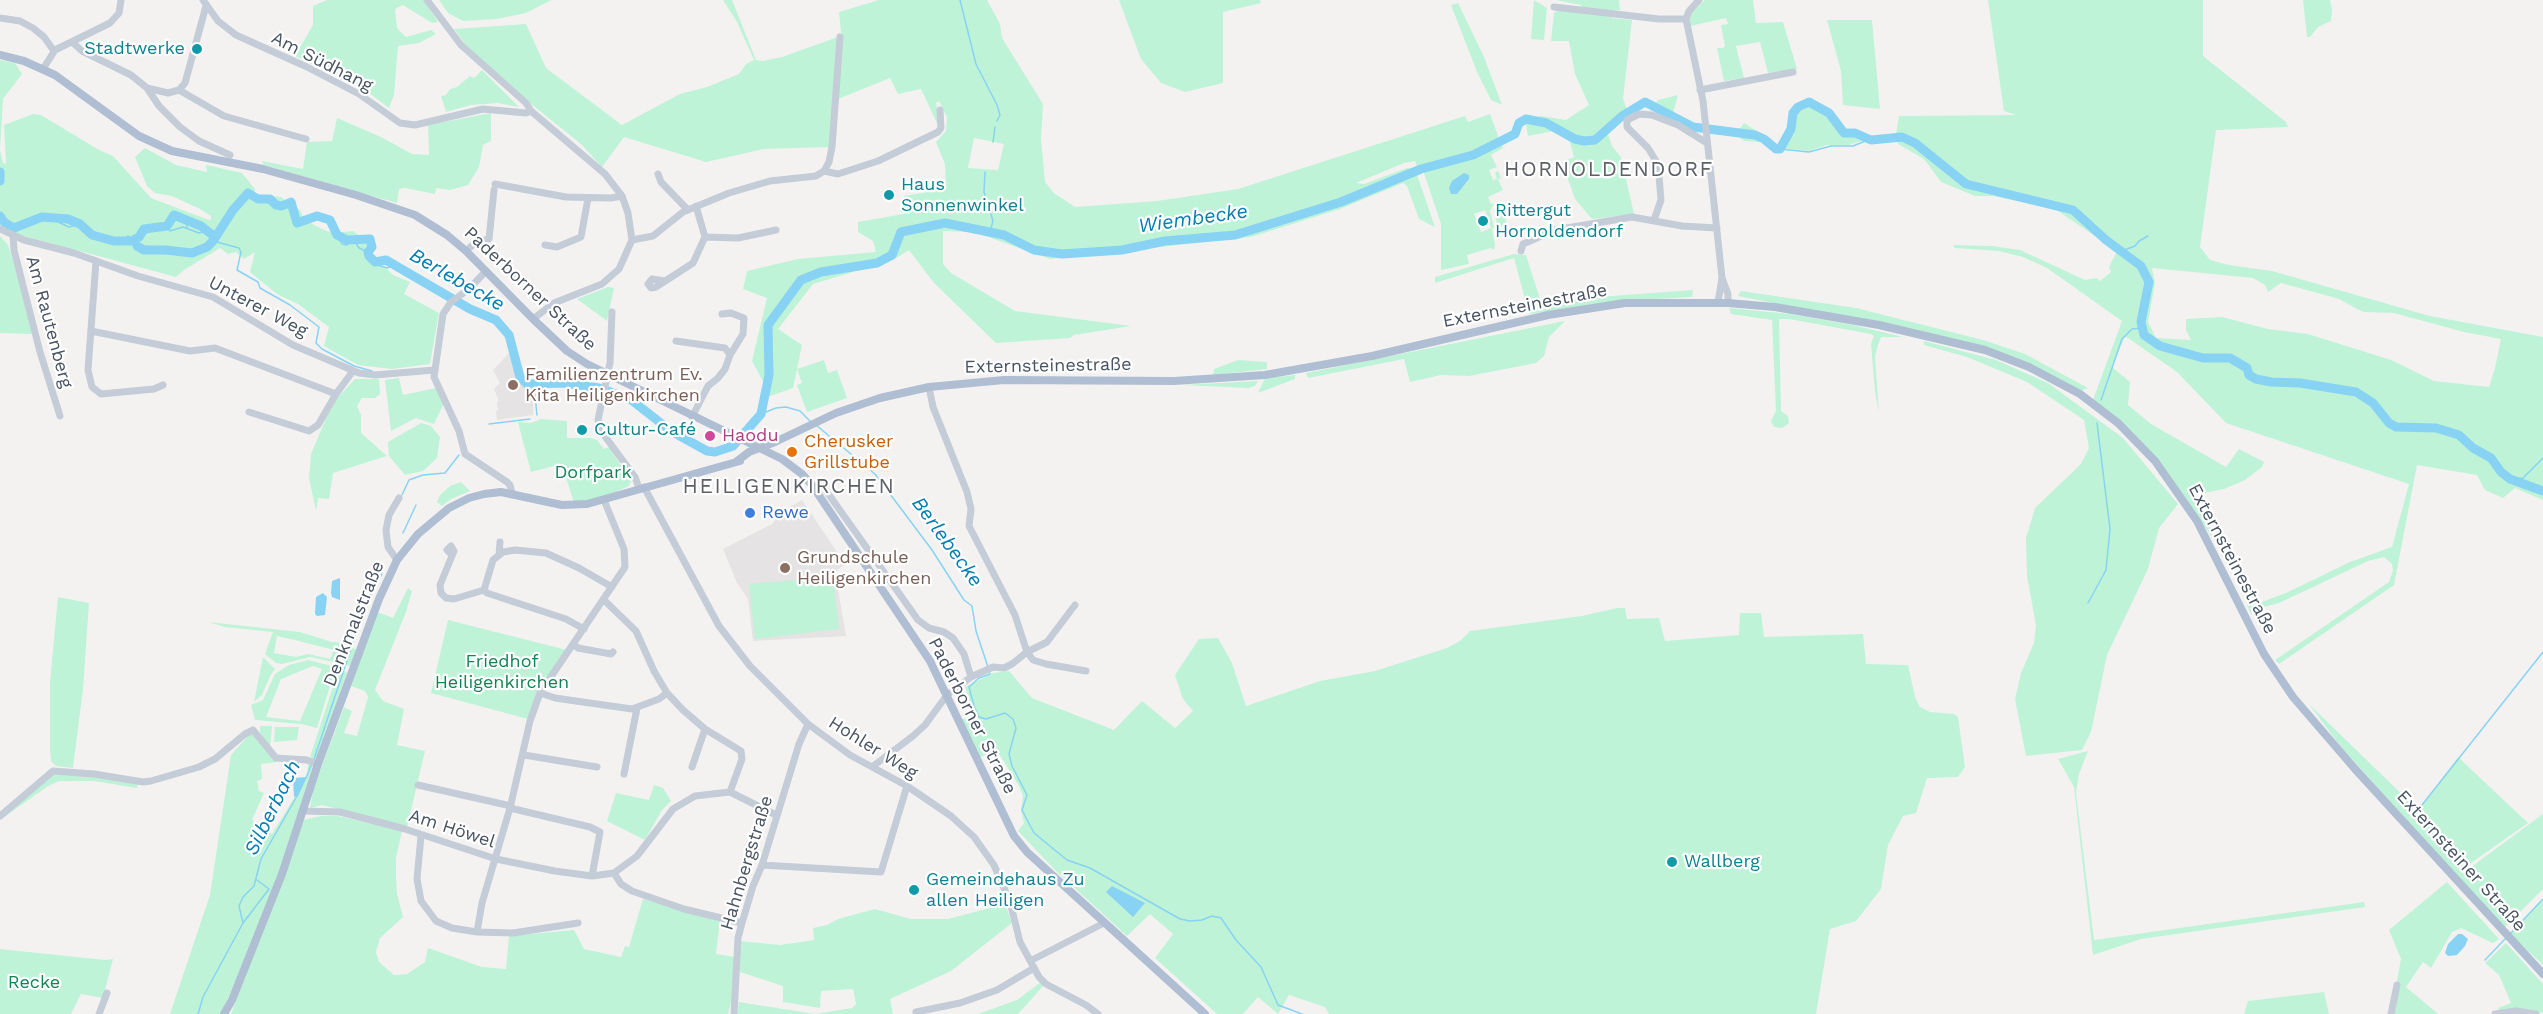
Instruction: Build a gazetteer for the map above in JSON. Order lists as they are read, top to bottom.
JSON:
{
  "streets": {
    "main road": [
      "Paderborner Straße",
      "Externsteinestraße",
      "Denkmalstraße",
      "Externsteiner Straße"
    ],
    "street": [
      "Am Südhang",
      "Unterer Weg",
      "Am Rautenberg",
      "Hohler Weg",
      "Am Höwel",
      "Hahnbergstraße"
    ]
  },
  "crossings": [
    ["Paderborner Straße", "Externsteinestraße"],
    ["Paderborner Straße", "Denkmalstraße"],
    ["Paderborner Straße", "Hohler Weg"],
    ["Externsteinestraße", "Denkmalstraße"],
    ["Externsteinestraße", "Externsteiner Straße"],
    ["Unterer Weg", "Am Rautenberg"],
    ["Denkmalstraße", "Hohler Weg"],
    ["Denkmalstraße", "Am Höwel"],
    ["Hohler Weg", "Hahnbergstraße"]
  ],
  "districts": ["HORNOLDENDORF", "HEILIGENKIRCHEN"],
  "water": ["Wiembecke", "Berlebecke", "Silberbach"],
  "parks": ["Dorfpark", "Friedhof Heiligenkirchen", "Recke"],
  "places": [
    "Stadtwerke",
    "Haus Sonnenwinkel",
    "Rittergut Hornoldendorf",
    "Familienzentrum Ev. Kita Heiligenkirchen",
    "Cultur-Café",
    "Haodu",
    "Cherusker Grillstube",
    "Rewe",
    "Grundschule Heiligenkirchen",
    "Wallberg",
    "Gemeindehaus Zu allen Heiligen"
  ]
}
